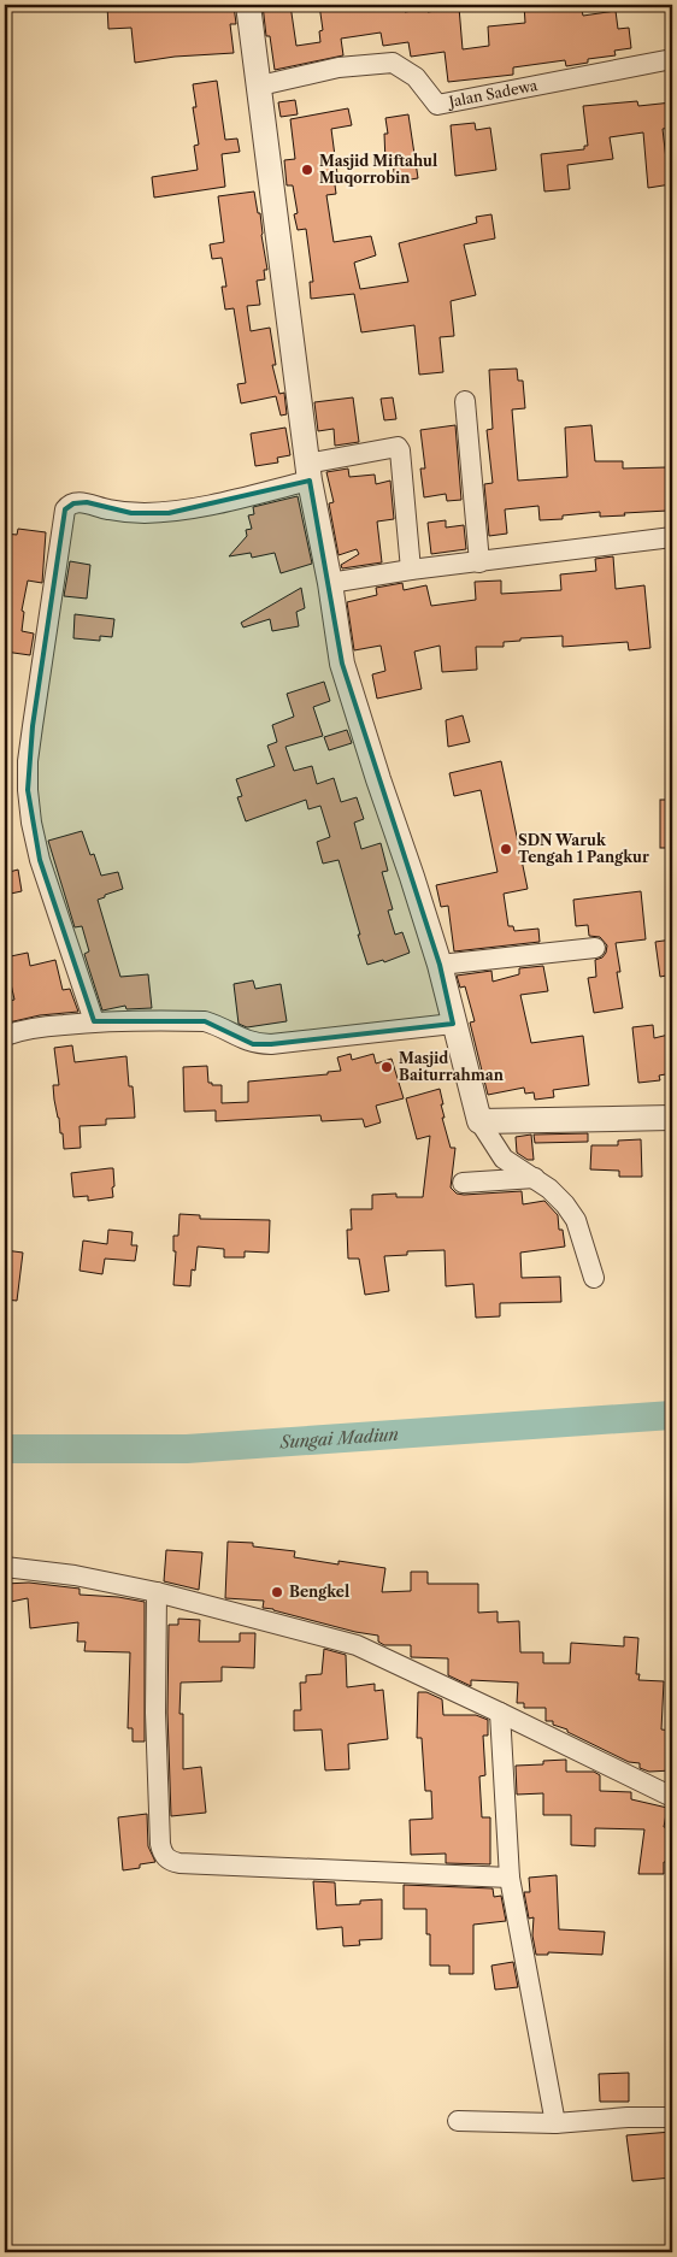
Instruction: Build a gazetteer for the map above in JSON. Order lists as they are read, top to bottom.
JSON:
{
  "streets": {
    "street": ["Jalan Sadewa"]
  },
  "water": ["Sungai Madiun"],
  "places": [
    "Masjid Miftahul Muqorrobin",
    "SDN Waruk Tengah 1 Pangkur",
    "Masjid Baiturrahman",
    "Bengkel"
  ]
}
